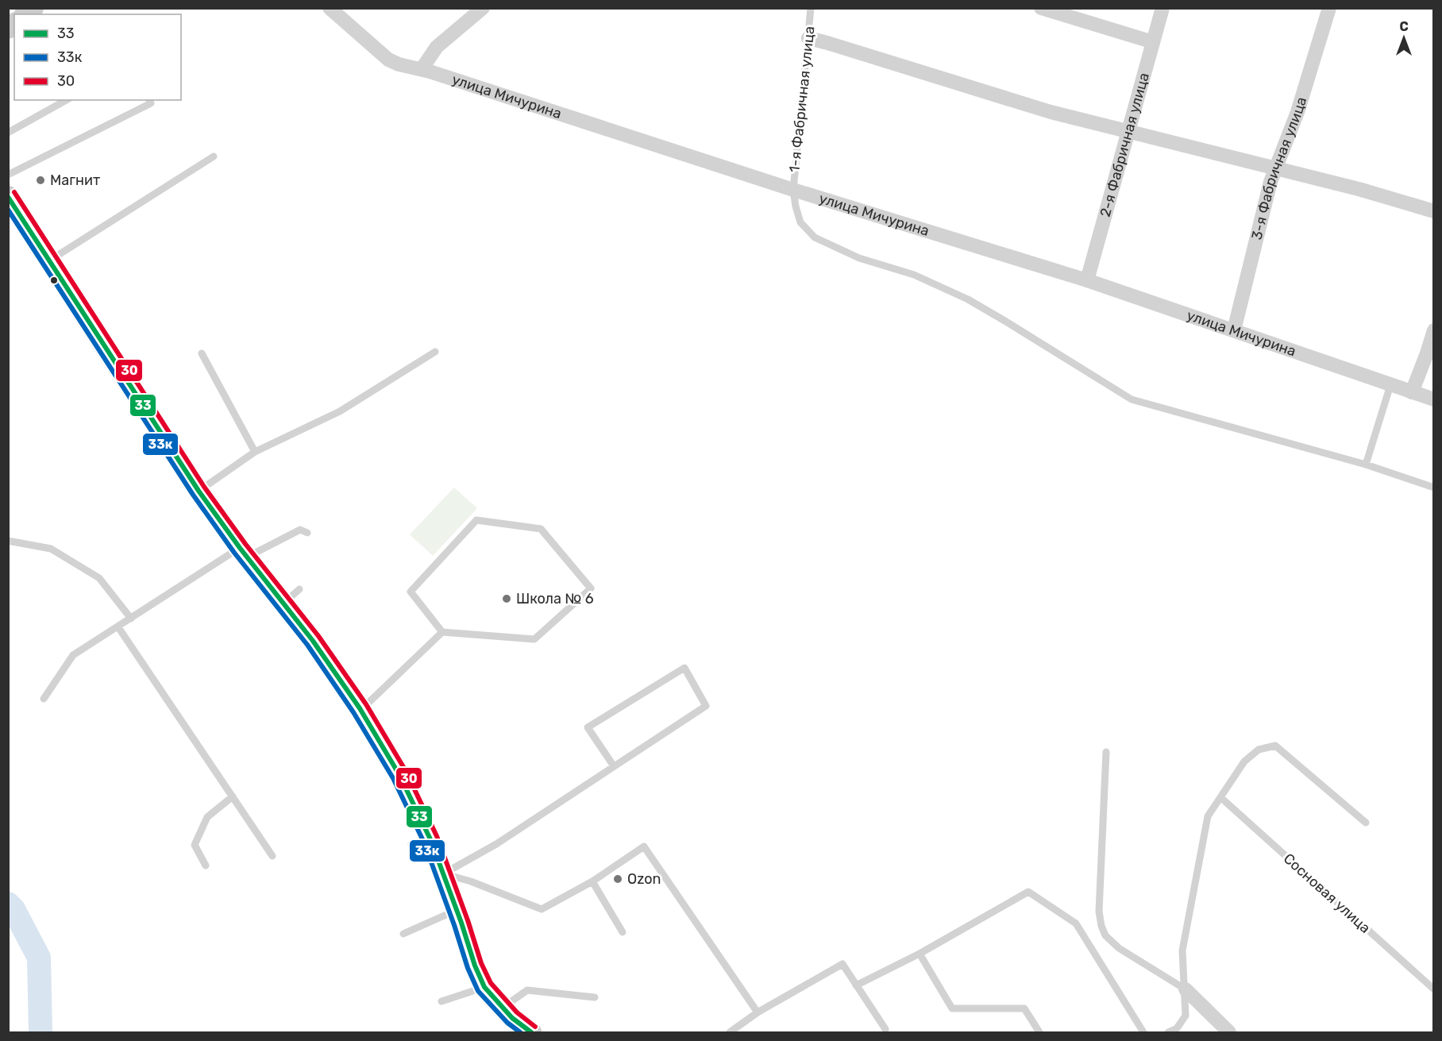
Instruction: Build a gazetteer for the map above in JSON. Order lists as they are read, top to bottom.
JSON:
{
  "streets": {
    "street": ["улица Мичурина", "2-я Фабричная улица", "3-я Фабричная улица"],
    "lane": ["1-я Фабричная улица", "Сосновая улица"]
  },
  "crossings": [
    ["улица Мичурина", "1-я Фабричная улица"],
    ["улица Мичурина", "2-я Фабричная улица"],
    ["улица Мичурина", "3-я Фабричная улица"]
  ],
  "places": ["Магнит", "Школа № 6", "Ozon"],
  "lines": ["transit line 30", "transit line 33", "transit line 33к"],
  "legend": ["33", "33к", "30"],
  "north": "top"
}
